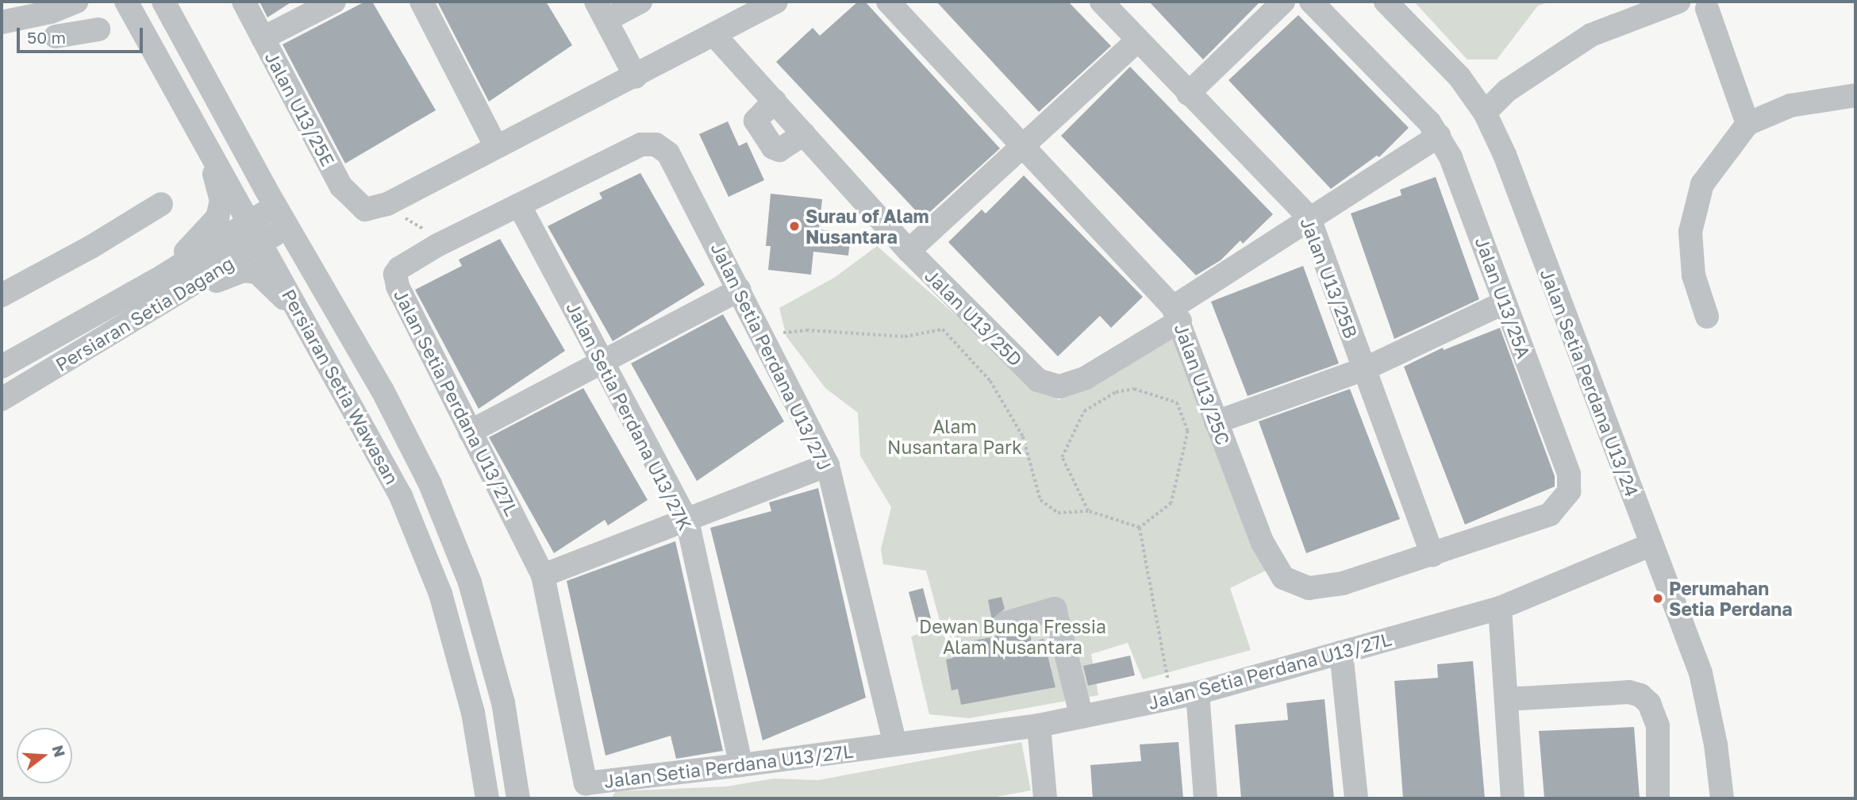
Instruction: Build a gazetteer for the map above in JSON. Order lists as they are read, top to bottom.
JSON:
{
  "streets": {
    "street": [
      "Jalan U13/25E",
      "Jalan U13/25B",
      "Jalan U13/25A",
      "Persiaran Setia Dagang",
      "Jalan U13/25D",
      "Jalan Setia Perdana U13/27J",
      "Jalan Setia Perdana U13/24",
      "Jalan U13/25C",
      "Persiaran Setia Wawasan",
      "Jalan Setia Perdana U13/27L",
      "Jalan Setia Perdana U13/27K"
    ]
  },
  "crossings": [
    ["Jalan U13/25B", "Jalan U13/25A"],
    ["Jalan U13/25B", "Jalan U13/25D"],
    ["Jalan U13/25B", "Jalan U13/25C"],
    ["Jalan U13/25A", "Jalan U13/25D"],
    ["Jalan U13/25A", "Jalan U13/25C"],
    ["Persiaran Setia Dagang", "Persiaran Setia Wawasan"],
    ["Jalan U13/25D", "Jalan U13/25C"],
    ["Jalan Setia Perdana U13/27J", "Jalan Setia Perdana U13/27L"],
    ["Jalan Setia Perdana U13/24", "Jalan Setia Perdana U13/27L"],
    ["Jalan Setia Perdana U13/27L", "Jalan Setia Perdana U13/27K"]
  ],
  "parks": ["Alam Nusantara Park", "Dewan Bunga Fressia Alam Nusantara"],
  "places": ["Surau of Alam Nusantara", "Perumahan Setia Perdana"],
  "scale_bar": "50 m",
  "north": "right"
}
